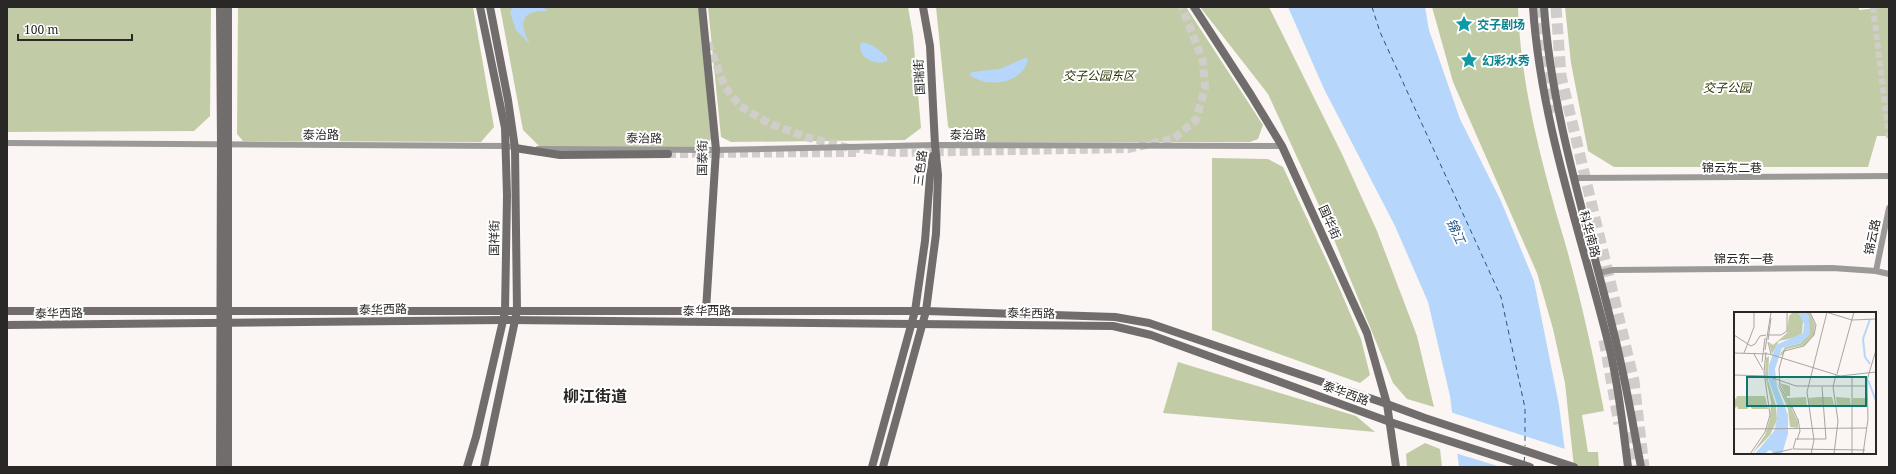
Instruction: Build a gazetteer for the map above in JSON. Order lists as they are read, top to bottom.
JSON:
{
  "streets": {
    "street": [
      "国瑞街",
      "泰治路",
      "国泰街",
      "锦云东二巷",
      "三色路",
      "国华街",
      "科华南路",
      "锦云路",
      "国祥街",
      "锦云东一巷",
      "泰华西路"
    ]
  },
  "crossings": [
    ["国瑞街", "泰治路"],
    ["国瑞街", "三色路"],
    ["泰治路", "国泰街"],
    ["泰治路", "三色路"],
    ["泰治路", "国华街"],
    ["泰治路", "国祥街"],
    ["国泰街", "泰华西路"],
    ["锦云东二巷", "科华南路"],
    ["三色路", "泰华西路"],
    ["国华街", "泰华西路"],
    ["科华南路", "锦云东一巷"],
    ["锦云路", "锦云东一巷"],
    ["国祥街", "泰华西路"]
  ],
  "districts": ["柳江街道"],
  "water": ["锦江"],
  "parks": ["交子公园东区", "交子公园"],
  "places": {
    "place": ["交子剧场", "幻彩水秀"]
  },
  "scale_bar": "100 m"
}
